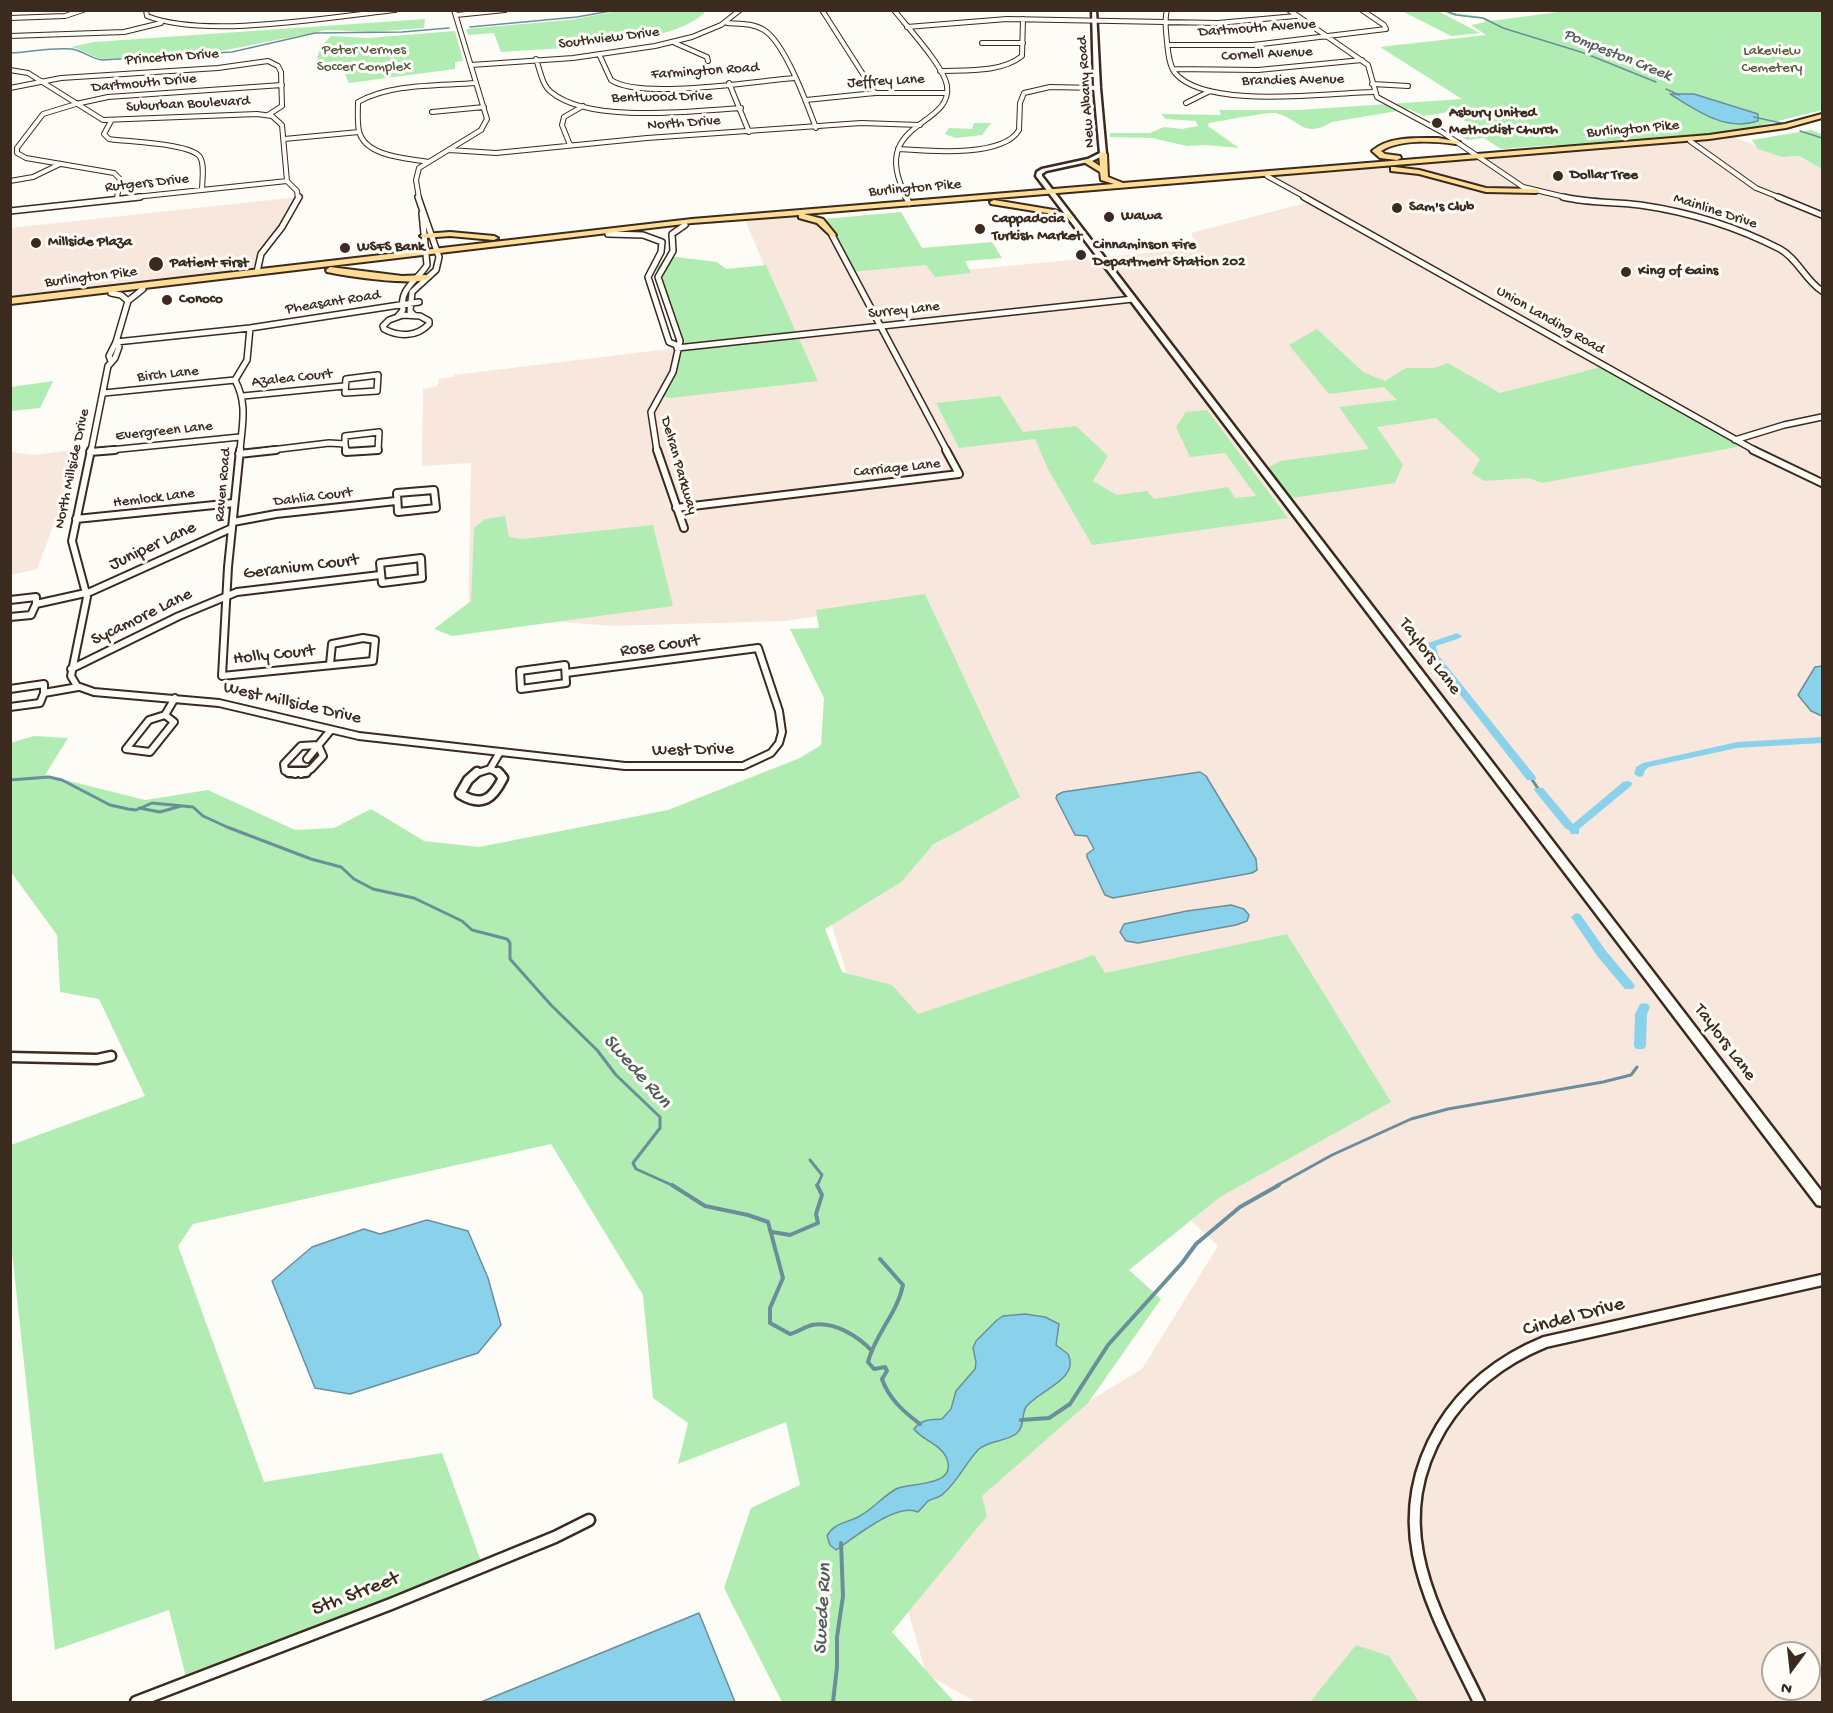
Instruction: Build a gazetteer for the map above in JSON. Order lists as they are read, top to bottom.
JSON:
{
  "streets": {
    "highway": ["Burlington Pike"],
    "street": [
      "Dartmouth Avenue",
      "Southview Drive",
      "Cornell Avenue",
      "Princeton Drive",
      "Farmington Road",
      "Brandies Avenue",
      "Jeffrey Lane",
      "Dartmouth Drive",
      "New Albany Road",
      "Bentwood Drive",
      "Suburban Boulevard",
      "North Drive",
      "Rutgers Drive",
      "Mainline Drive",
      "Pheasant Road",
      "Surrey Lane",
      "Union Landing Road",
      "Birch Lane",
      "Azalea Court",
      "Evergreen Lane",
      "Delran Parkway",
      "North Millside Drive",
      "Carriage Lane",
      "Raven Road",
      "Dahlia Court",
      "Hemlock Lane",
      "Juniper Lane",
      "Geranium Court",
      "Sycamore Lane",
      "Rose Court",
      "Holly Court",
      "Taylors Lane",
      "West Millside Drive",
      "West Drive",
      "Cindel Drive",
      "5th Street"
    ]
  },
  "crossings": [
    ["Southview Drive", "Farmington Road"],
    ["Southview Drive", "Bentwood Drive"],
    ["Cornell Avenue", "Brandies Avenue"],
    ["Princeton Drive", "Dartmouth Drive"],
    ["Princeton Drive", "Suburban Boulevard"],
    ["Dartmouth Drive", "Suburban Boulevard"],
    ["Dartmouth Drive", "Rutgers Drive"],
    ["Suburban Boulevard", "Burlington Pike"],
    ["Suburban Boulevard", "Rutgers Drive"],
    ["Burlington Pike", "Union Landing Road"],
    ["Burlington Pike", "Delran Parkway"],
    ["Burlington Pike", "Taylors Lane"],
    ["Pheasant Road", "North Millside Drive"],
    ["Surrey Lane", "Delran Parkway"],
    ["Surrey Lane", "Carriage Lane"],
    ["Surrey Lane", "Taylors Lane"],
    ["Birch Lane", "North Millside Drive"],
    ["Azalea Court", "Raven Road"],
    ["Evergreen Lane", "North Millside Drive"],
    ["Evergreen Lane", "Raven Road"],
    ["Delran Parkway", "Carriage Lane"],
    ["North Millside Drive", "Hemlock Lane"],
    ["North Millside Drive", "Juniper Lane"],
    ["North Millside Drive", "Sycamore Lane"],
    ["North Millside Drive", "West Millside Drive"],
    ["Raven Road", "Dahlia Court"],
    ["Raven Road", "Hemlock Lane"],
    ["Raven Road", "Juniper Lane"],
    ["Raven Road", "Geranium Court"],
    ["Raven Road", "Sycamore Lane"],
    ["Raven Road", "Holly Court"],
    ["Dahlia Court", "Juniper Lane"],
    ["Geranium Court", "Sycamore Lane"],
    ["Geranium Court", "Holly Court"],
    ["Sycamore Lane", "Holly Court"],
    ["Rose Court", "West Drive"],
    ["West Millside Drive", "West Drive"]
  ],
  "water": ["Pompeston Creek", "Swede Run"],
  "parks": ["Peter Vermes Soccer Complex", "Lakeview Cemetery"],
  "places": [
    "Asbury United Methodist Church",
    "Dollar Tree",
    "Sam's Club",
    "Wawa",
    "Cappadocia Turkish Market",
    "Millside Plaza",
    "WSFS Bank",
    "Cinnaminson Fire Department Station 202",
    "Patient First",
    "King of Gains",
    "Conoco"
  ],
  "north": "bottom"
}
